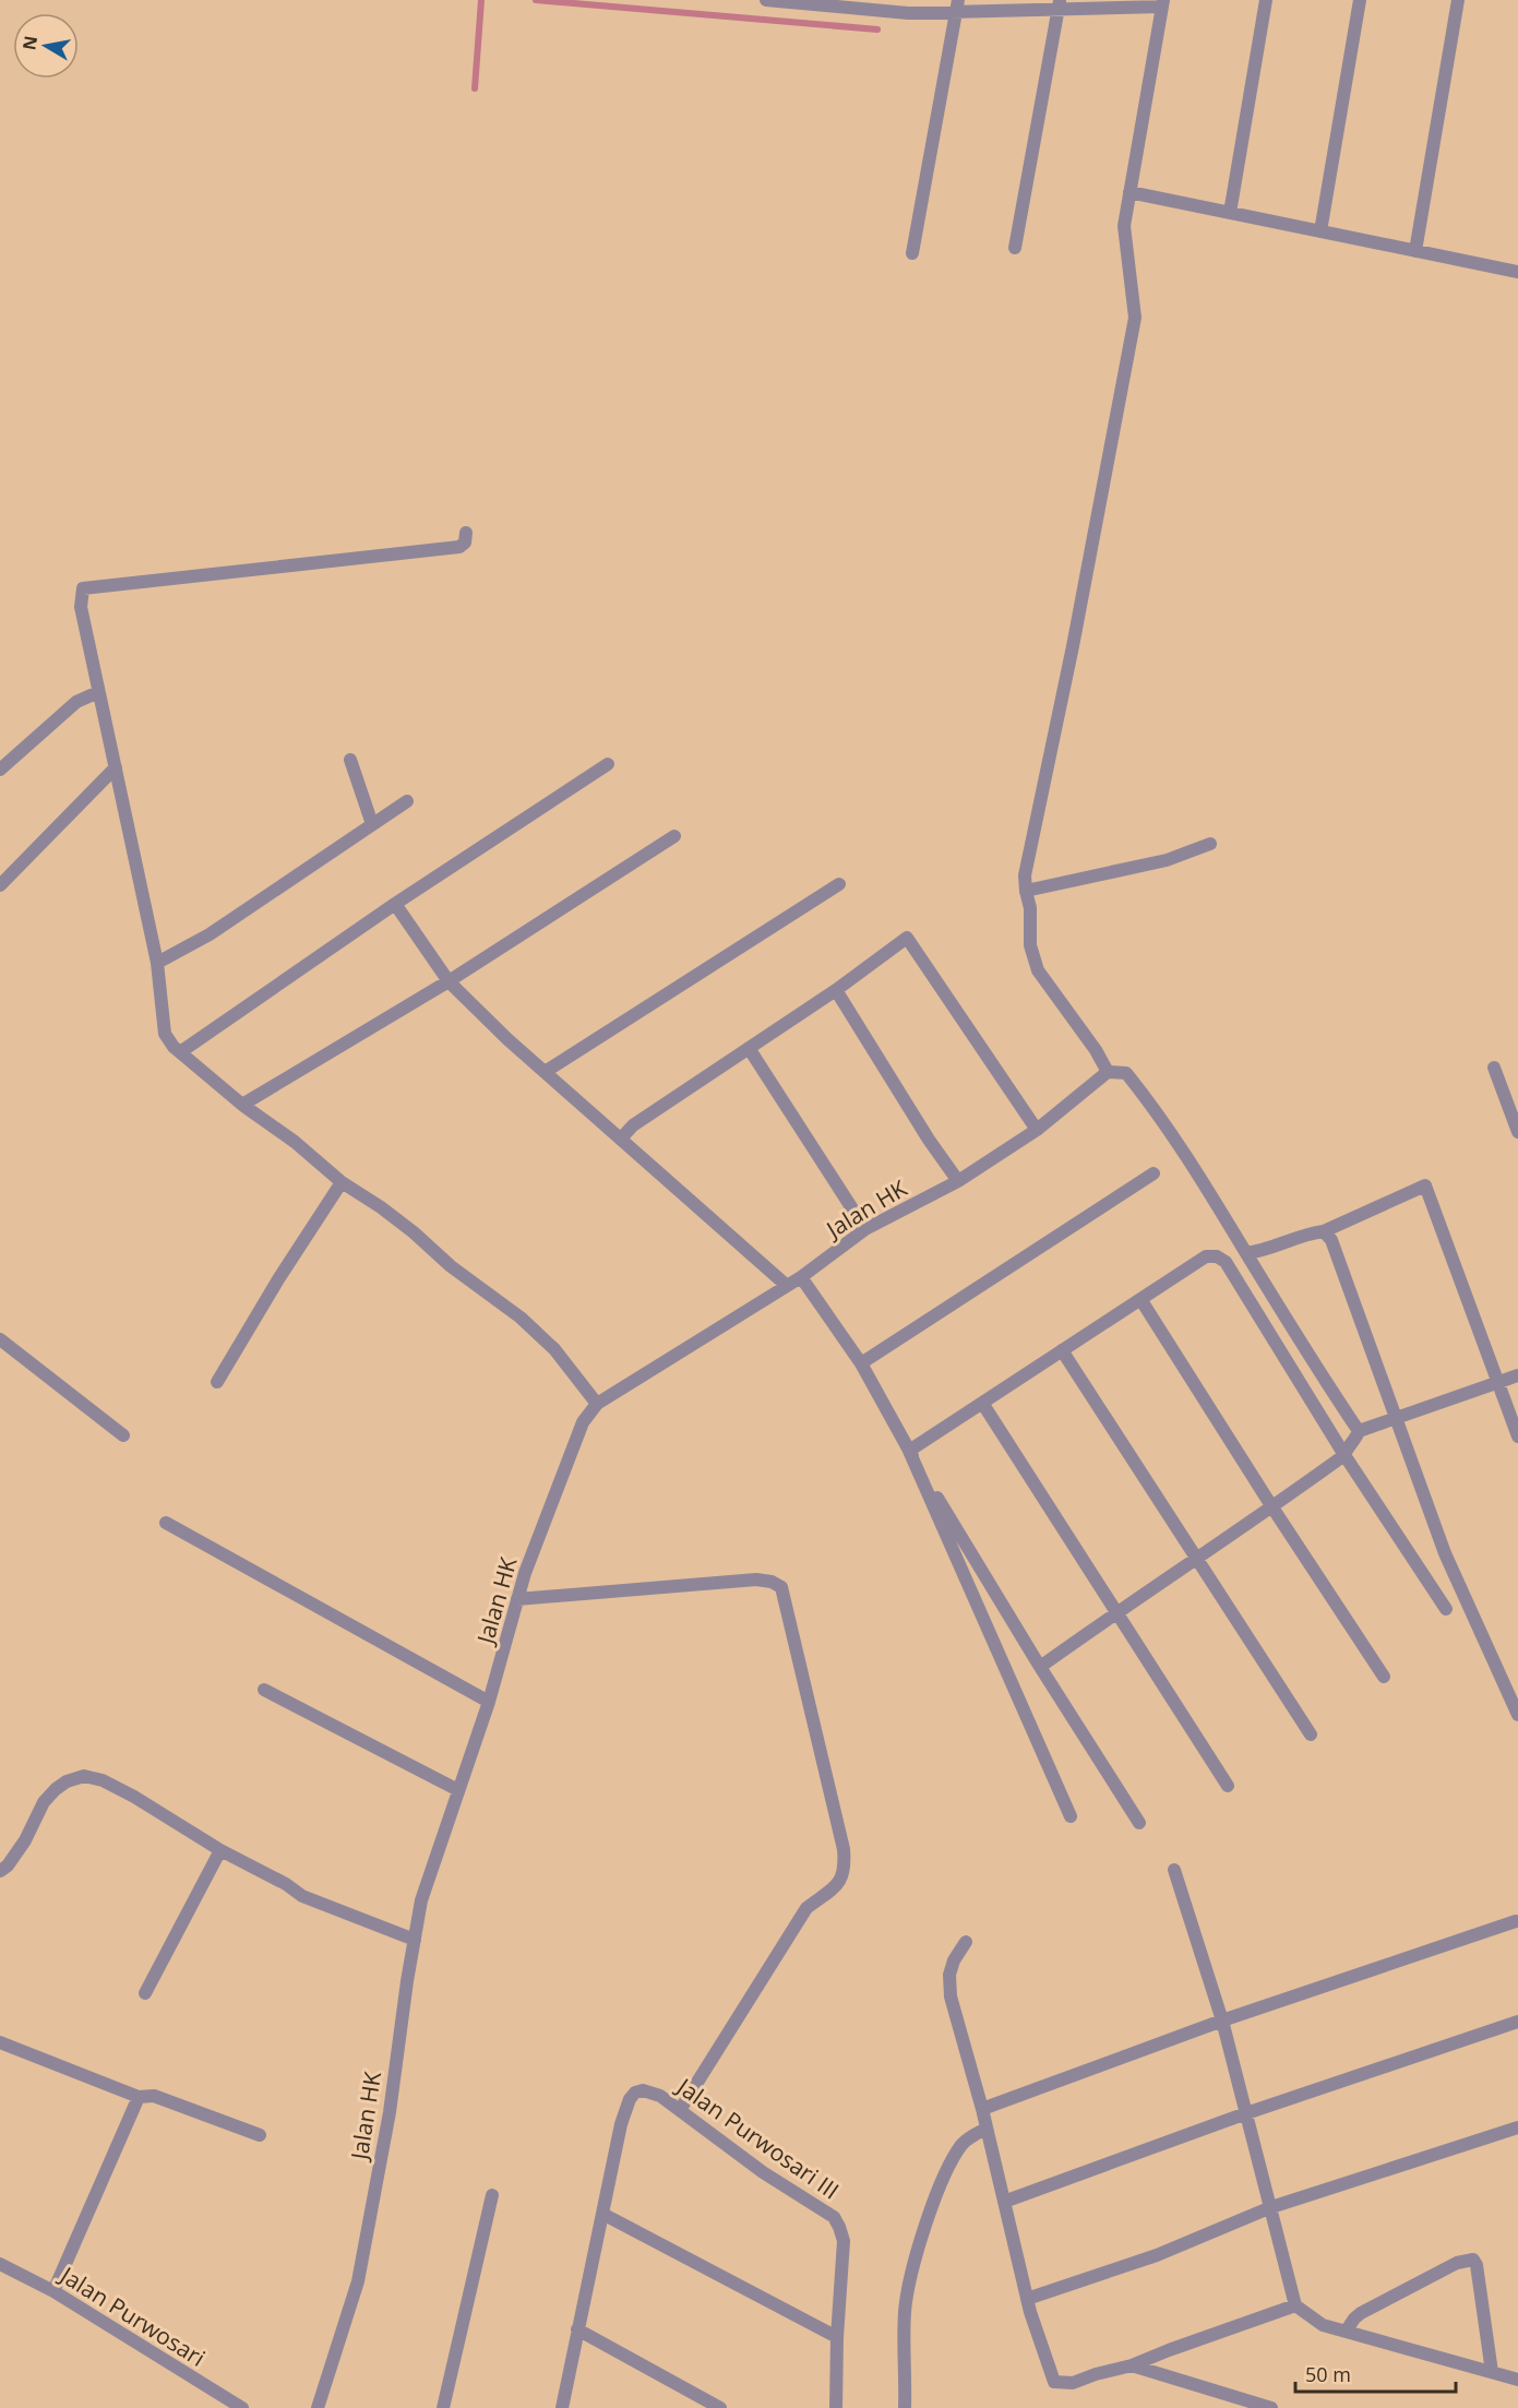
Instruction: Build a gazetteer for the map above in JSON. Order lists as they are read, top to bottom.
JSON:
{
  "streets": {
    "street": ["Jalan HK", "Jalan Purwosari III", "Jalan Purwosari"]
  },
  "scale_bar": "50 m",
  "north": "left"
}
